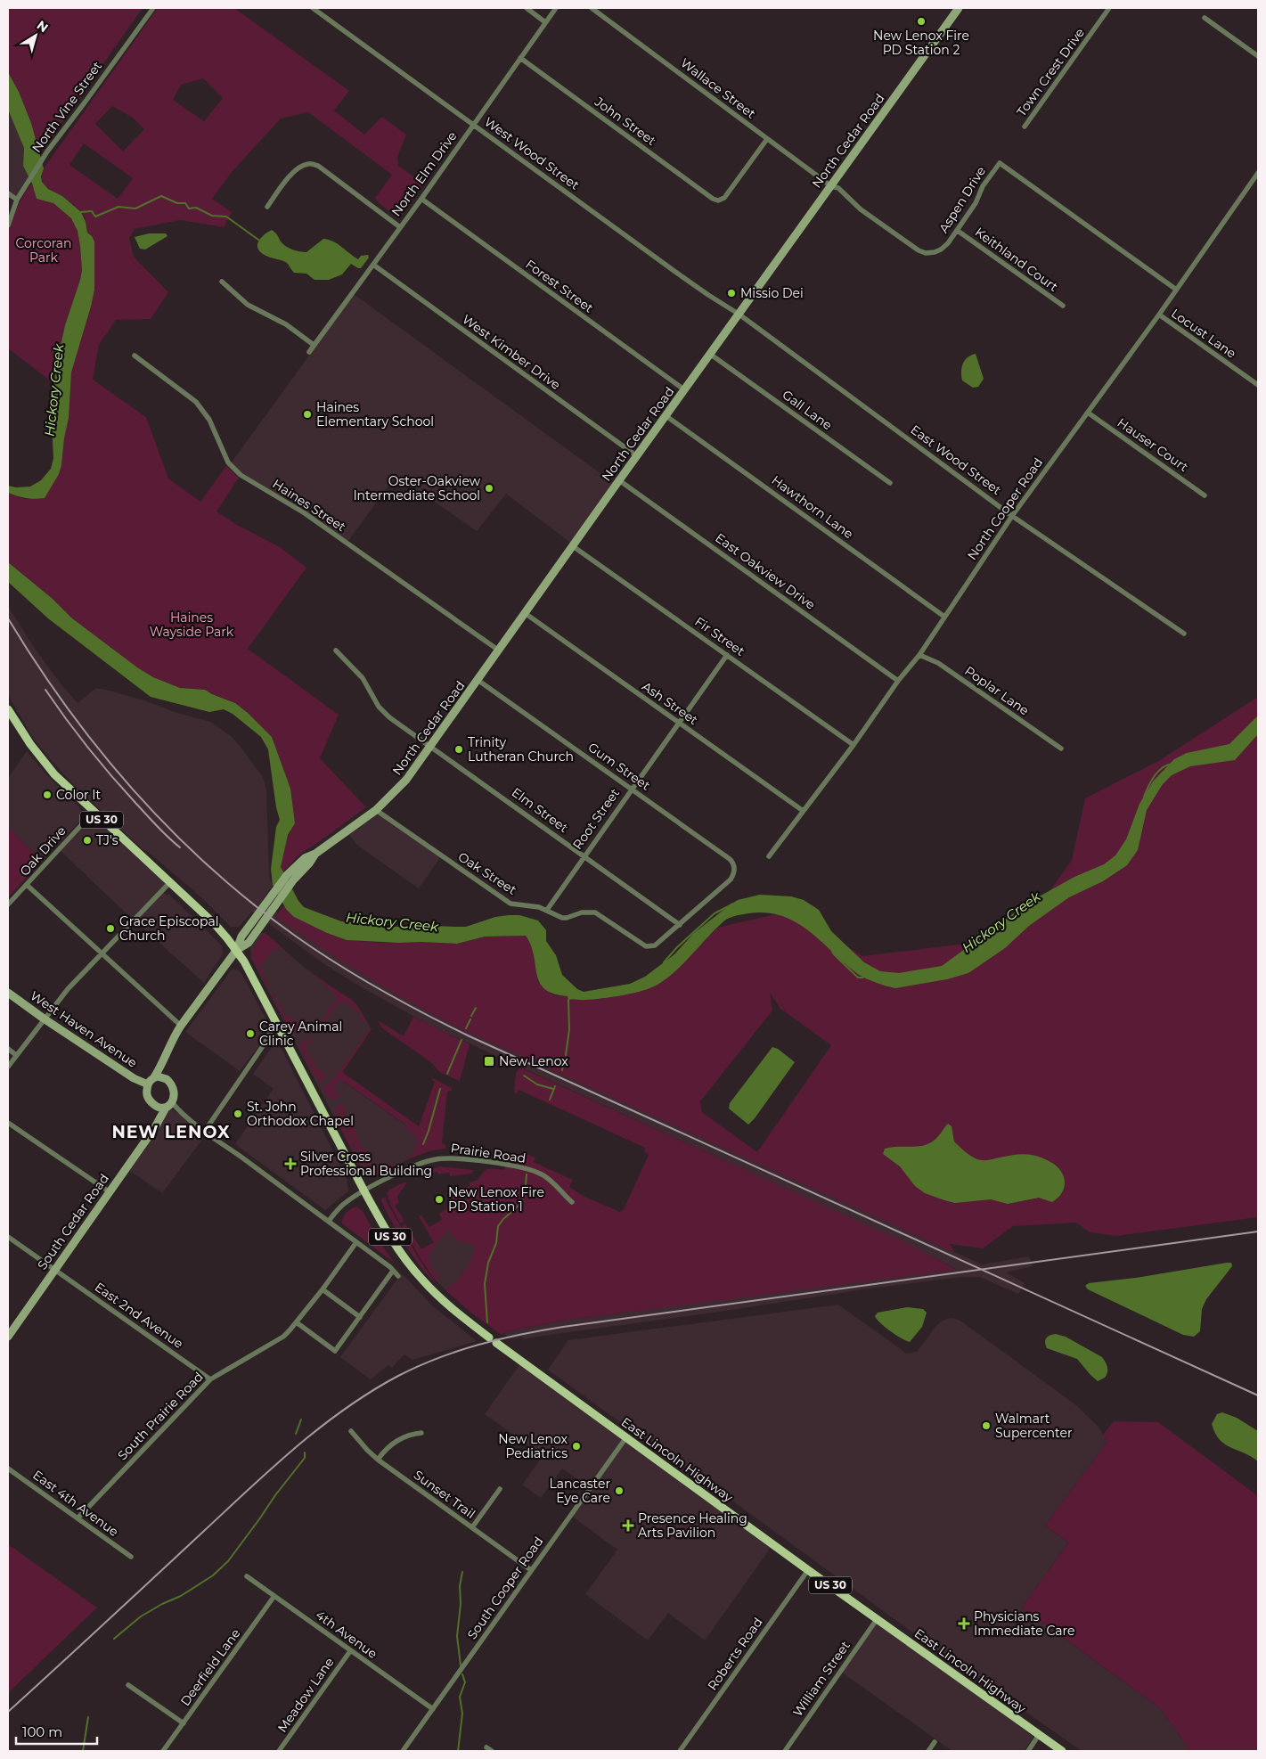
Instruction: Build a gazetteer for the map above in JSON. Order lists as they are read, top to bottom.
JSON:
{
  "streets": {
    "main road": ["US 30", "East Lincoln Highway"],
    "street": [
      "Town Crest Drive",
      "Wallace Street",
      "North Vine Street",
      "John Street",
      "North Cedar Road",
      "West Wood Street",
      "North Elm Drive",
      "Aspen Drive",
      "Keithland Court",
      "Forest Street",
      "Locust Lane",
      "West Kimber Drive",
      "Gall Lane",
      "Hauser Court",
      "East Wood Street",
      "Haines Street",
      "Hawthorn Lane",
      "North Cooper Road",
      "East Oakview Drive",
      "Fir Street",
      "Poplar Lane",
      "Ash Street",
      "Gum Street",
      "Elm Street",
      "Root Street",
      "Oak Drive",
      "Oak Street",
      "West Haven Avenue",
      "Prairie Road",
      "South Cedar Road",
      "East 2nd Avenue",
      "South Prairie Road",
      "Sunset Trail",
      "East 4th Avenue",
      "South Cooper Road",
      "4th Avenue",
      "Roberts Road",
      "Deerfield Lane",
      "William Street",
      "Meadow Lane"
    ]
  },
  "crossings": [
    ["Wallace Street", "John Street"],
    ["Wallace Street", "North Cedar Road"],
    ["Wallace Street", "Aspen Drive"],
    ["John Street", "North Elm Drive"],
    ["North Cedar Road", "West Wood Street"],
    ["North Cedar Road", "Aspen Drive"],
    ["North Cedar Road", "Forest Street"],
    ["North Cedar Road", "West Kimber Drive"],
    ["North Cedar Road", "Gall Lane"],
    ["North Cedar Road", "East Wood Street"],
    ["North Cedar Road", "Haines Street"],
    ["North Cedar Road", "Hawthorn Lane"],
    ["North Cedar Road", "East Oakview Drive"],
    ["North Cedar Road", "Fir Street"],
    ["North Cedar Road", "Ash Street"],
    ["North Cedar Road", "Gum Street"],
    ["North Cedar Road", "Elm Street"],
    ["North Cedar Road", "US 30"],
    ["North Cedar Road", "Oak Street"],
    ["North Cedar Road", "West Haven Avenue"],
    ["North Cedar Road", "South Cedar Road"],
    ["West Wood Street", "North Elm Drive"],
    ["West Wood Street", "East Wood Street"],
    ["North Elm Drive", "Forest Street"],
    ["North Elm Drive", "West Kimber Drive"],
    ["Aspen Drive", "Keithland Court"],
    ["Aspen Drive", "North Cooper Road"],
    ["Locust Lane", "North Cooper Road"],
    ["Hauser Court", "North Cooper Road"],
    ["East Wood Street", "North Cooper Road"],
    ["Hawthorn Lane", "North Cooper Road"],
    ["North Cooper Road", "East Oakview Drive"],
    ["North Cooper Road", "Fir Street"],
    ["North Cooper Road", "Poplar Lane"],
    ["North Cooper Road", "Ash Street"],
    ["Fir Street", "Root Street"],
    ["Ash Street", "Root Street"],
    ["Gum Street", "Elm Street"],
    ["Gum Street", "Root Street"],
    ["Gum Street", "Oak Street"],
    ["Elm Street", "Root Street"],
    ["Elm Street", "Oak Street"],
    ["Root Street", "Oak Street"],
    ["US 30", "Oak Drive"],
    ["US 30", "Prairie Road"],
    ["US 30", "East Lincoln Highway"],
    ["West Haven Avenue", "South Cedar Road"],
    ["Prairie Road", "East Lincoln Highway"],
    ["South Cedar Road", "East 2nd Avenue"],
    ["East 2nd Avenue", "South Prairie Road"],
    ["South Prairie Road", "East 4th Avenue"],
    ["East Lincoln Highway", "South Cooper Road"],
    ["East Lincoln Highway", "Roberts Road"],
    ["East Lincoln Highway", "William Street"],
    ["Sunset Trail", "South Cooper Road"],
    ["South Cooper Road", "4th Avenue"],
    ["4th Avenue", "Deerfield Lane"],
    ["4th Avenue", "Meadow Lane"]
  ],
  "districts": ["NEW LENOX"],
  "water": ["Hickory Creek"],
  "parks": ["Corcoran Park", "Haines Wayside Park"],
  "places": {
    "other": [
      "New Lenox Fire PD Station 2",
      "Missio Dei",
      "Haines Elementary School",
      "Oster-Oakview Intermediate School",
      "Trinity Lutheran Church",
      "Color It",
      "TJ's",
      "Grace Episcopal Church",
      "Carey Animal Clinic",
      "St. John Orthodox Chapel",
      "New Lenox Fire PD Station 1",
      "Walmart Supercenter",
      "New Lenox Pediatrics",
      "Lancaster Eye Care"
    ],
    "transit": ["New Lenox"],
    "health": ["Silver Cross Professional Building", "Presence Healing Arts Pavilion", "Physicians Immediate Care"]
  },
  "scale_bar": "100 m",
  "north": "top right"
}
